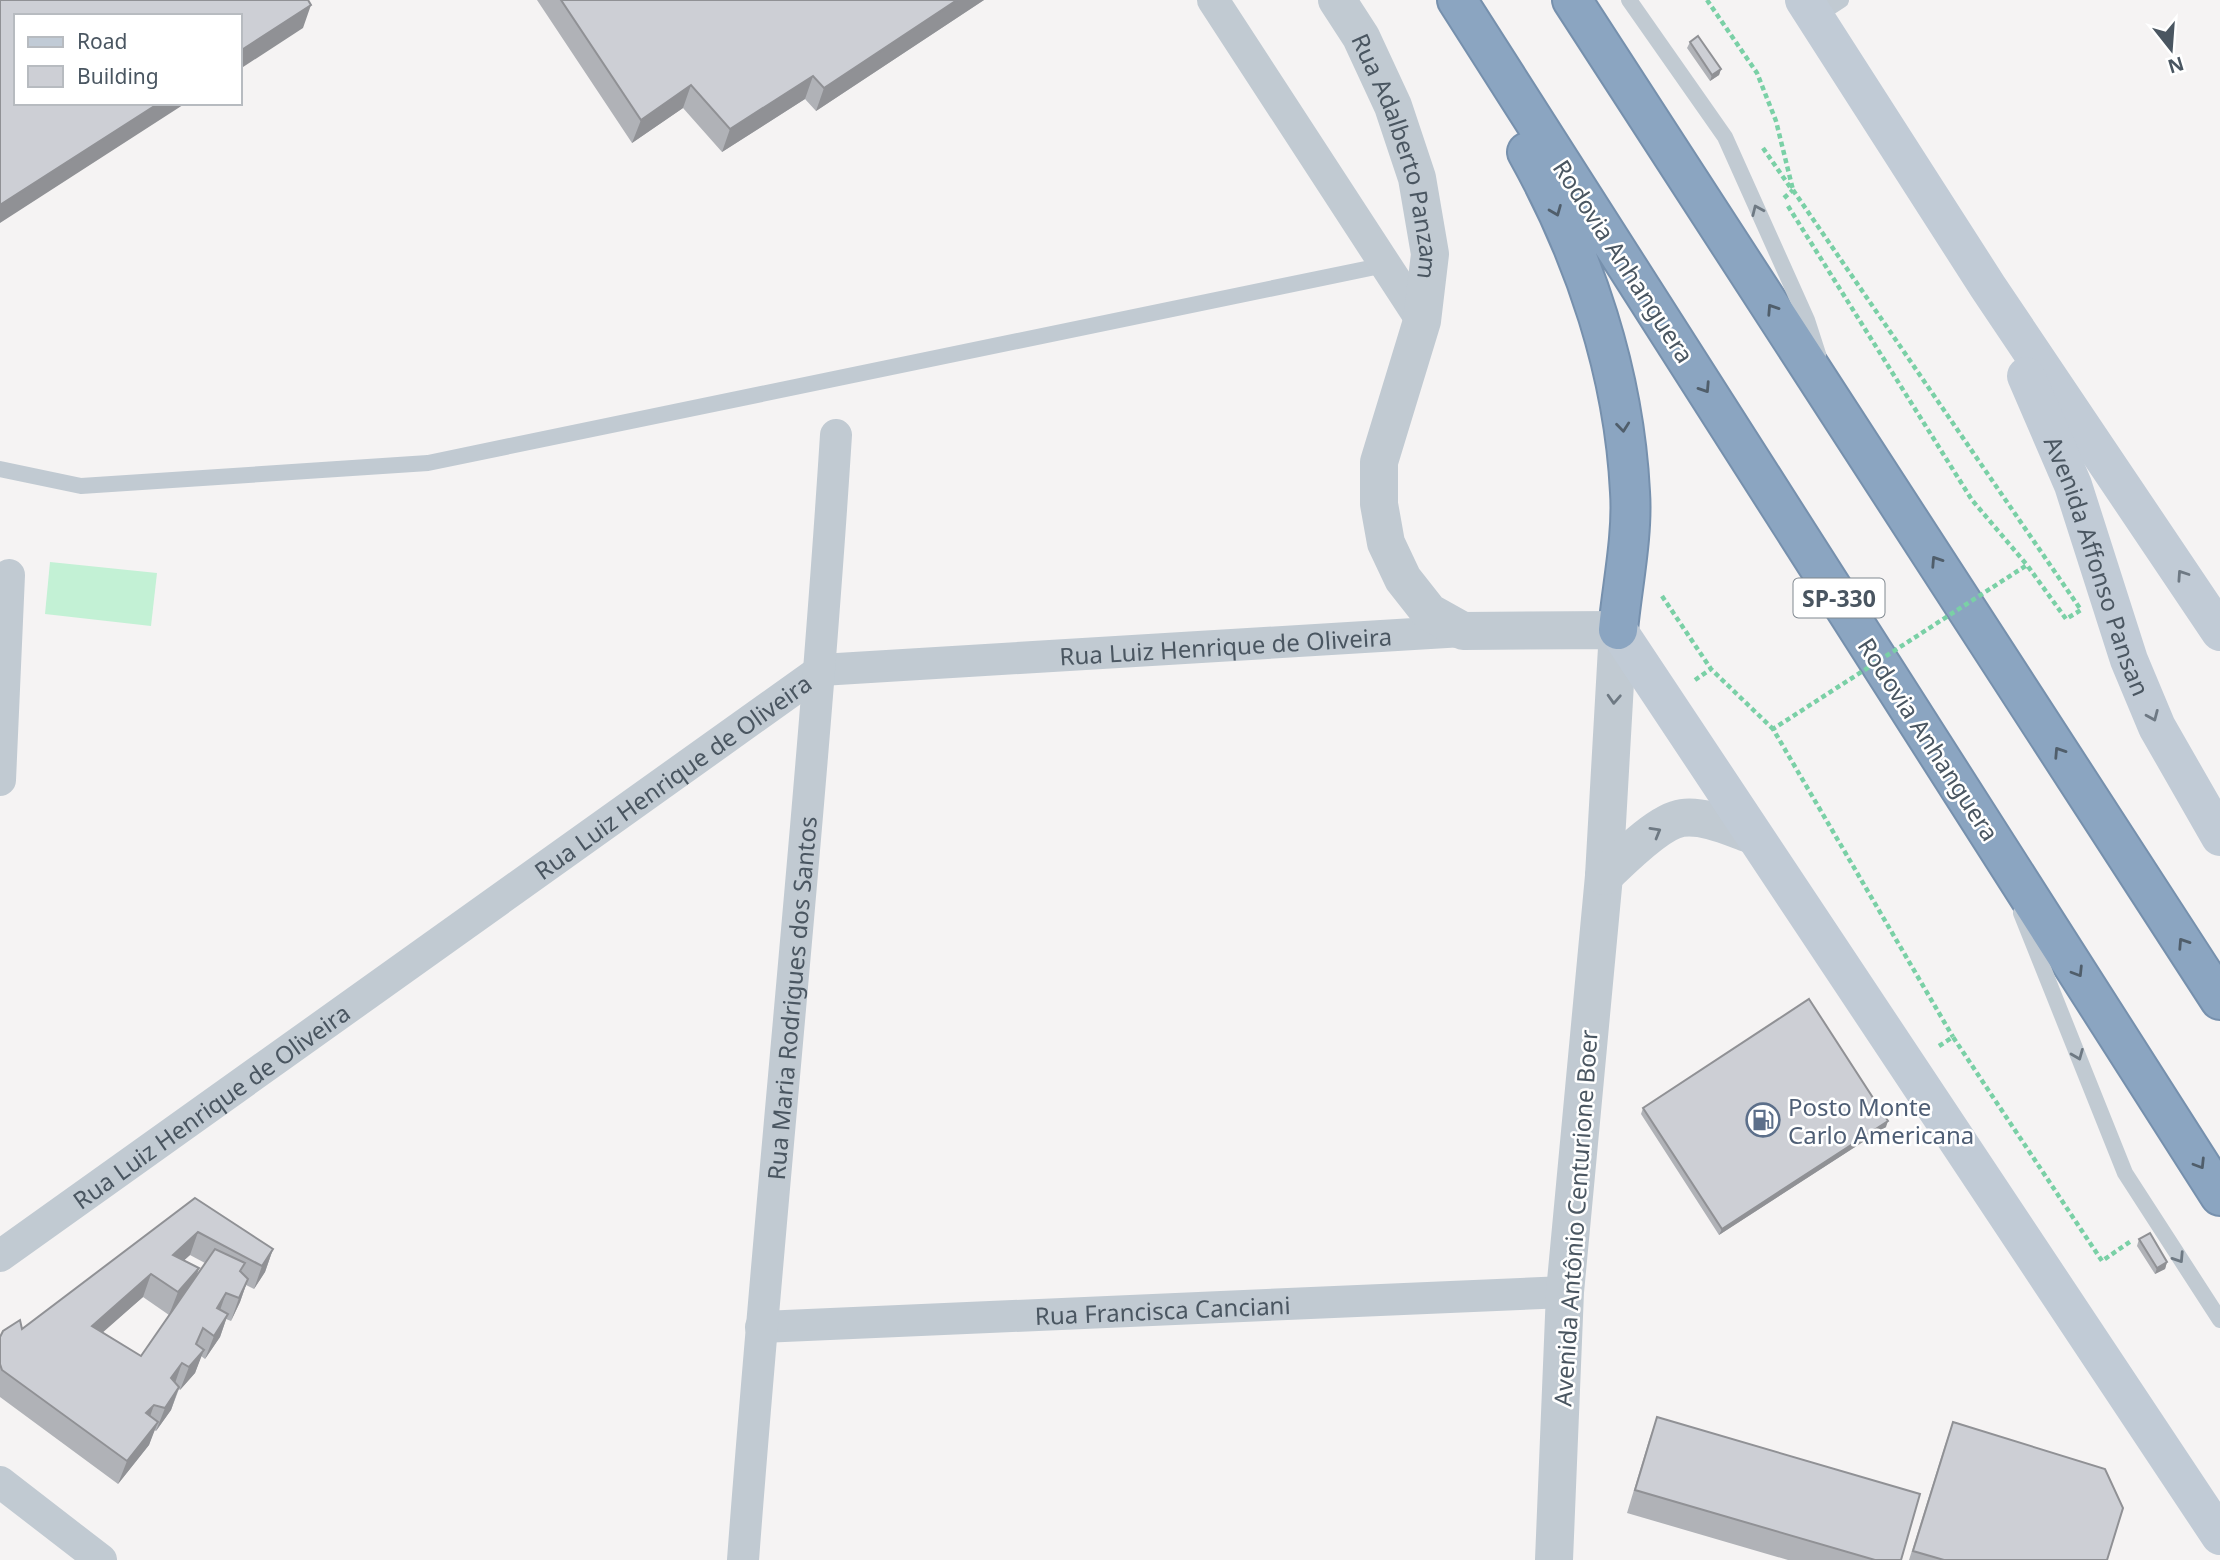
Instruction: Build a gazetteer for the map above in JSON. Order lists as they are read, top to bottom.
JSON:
{
  "streets": {
    "highway": ["Rodovia Anhanguera", "SP-330"],
    "main road": ["Avenida Affonso Pansan"],
    "street": [
      "Rua Adalberto Panzam",
      "Rua Luiz Henrique de Oliveira",
      "Rua Maria Rodrigues dos Santos",
      "Avenida Antônio Centurione Boer",
      "Rua Francisca Canciani"
    ]
  },
  "crossings": [
    ["Rua Adalberto Panzam", "Rua Luiz Henrique de Oliveira"],
    ["Rua Luiz Henrique de Oliveira", "Rua Maria Rodrigues dos Santos"],
    ["Rua Maria Rodrigues dos Santos", "Rua Francisca Canciani"],
    ["Avenida Antônio Centurione Boer", "Rua Francisca Canciani"]
  ],
  "places": {
    "fuel station": ["Posto Monte Carlo Americana"]
  },
  "legend": ["Road", "Building"],
  "north": "bottom"
}
